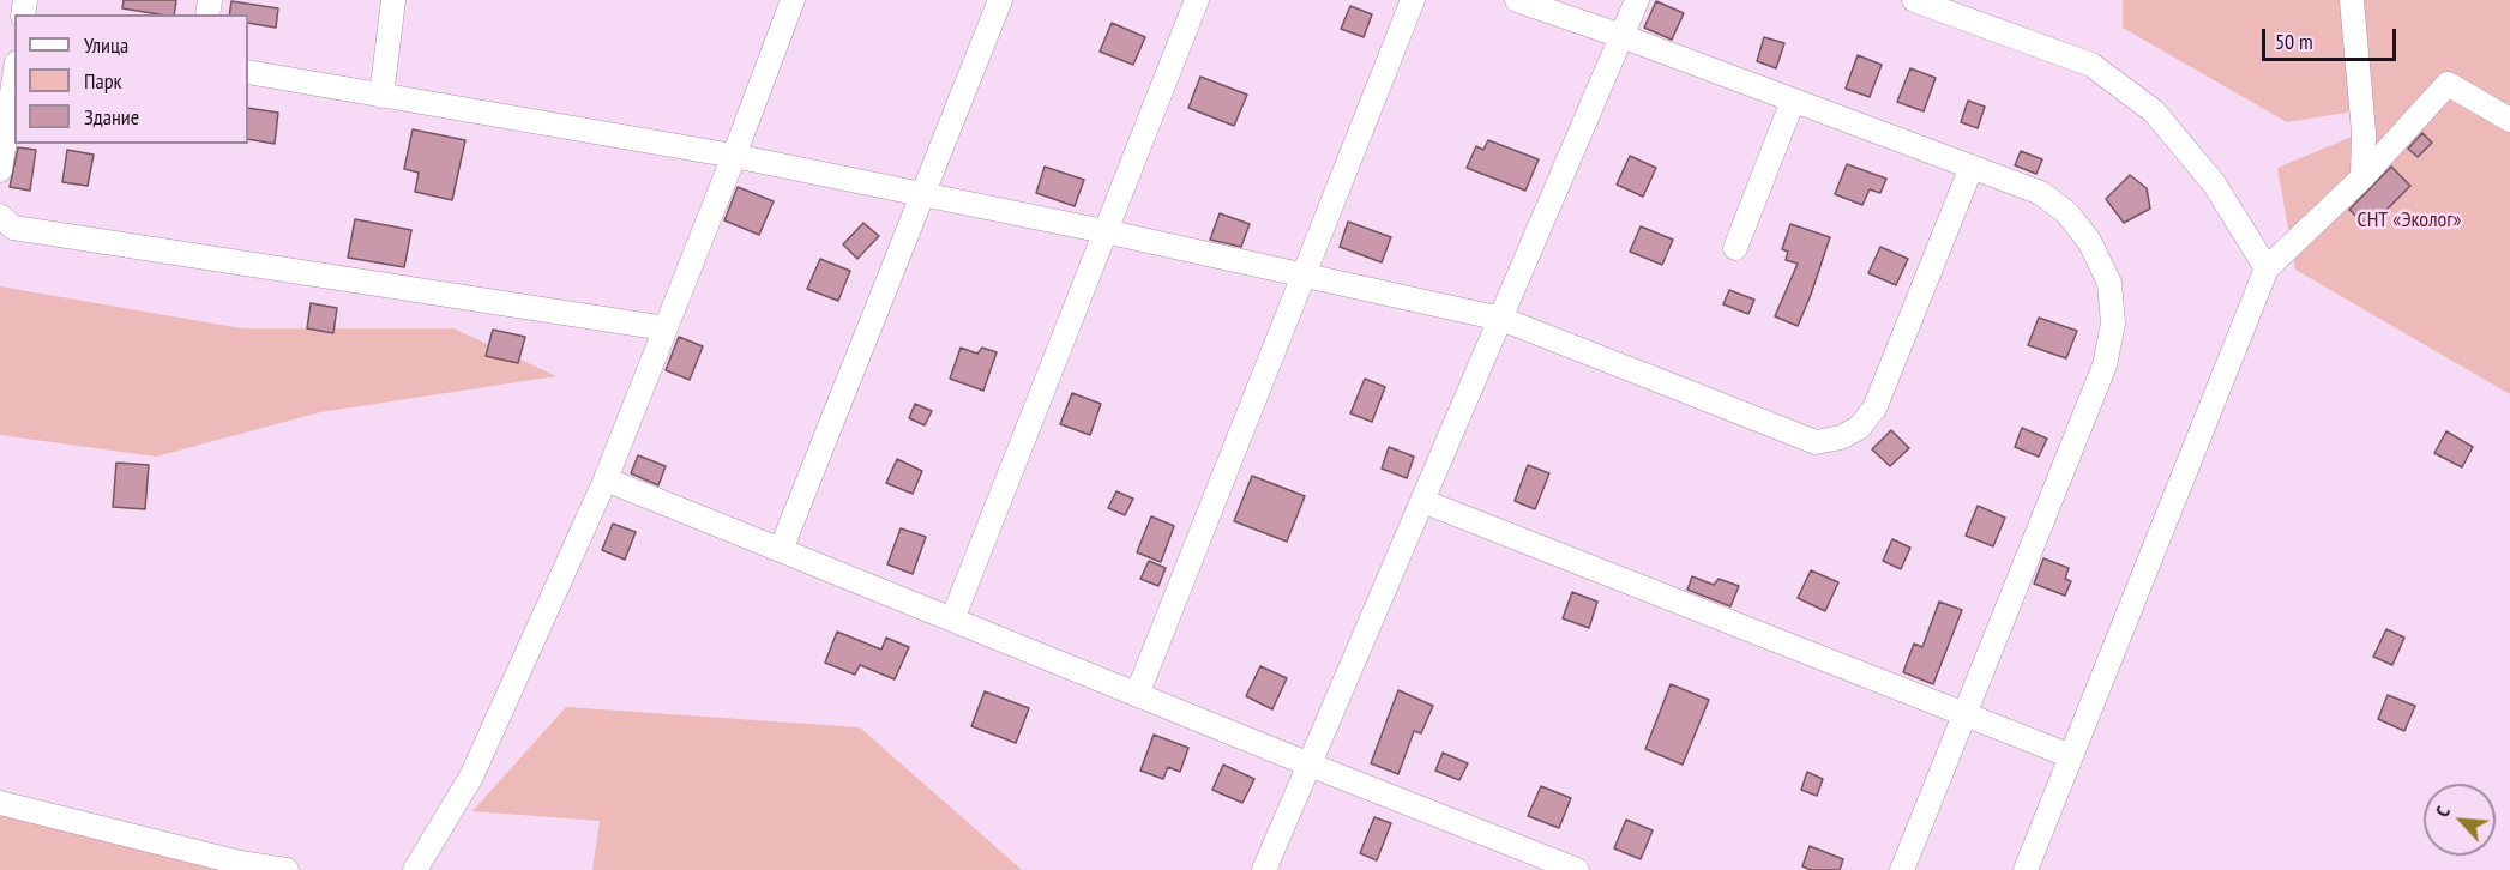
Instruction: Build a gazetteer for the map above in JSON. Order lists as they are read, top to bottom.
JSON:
{
  "parks": ["СНТ «Эколог»"],
  "legend": ["Улица", "Парк", "Здание"],
  "scale_bar": "50 m",
  "north": "top left"
}
